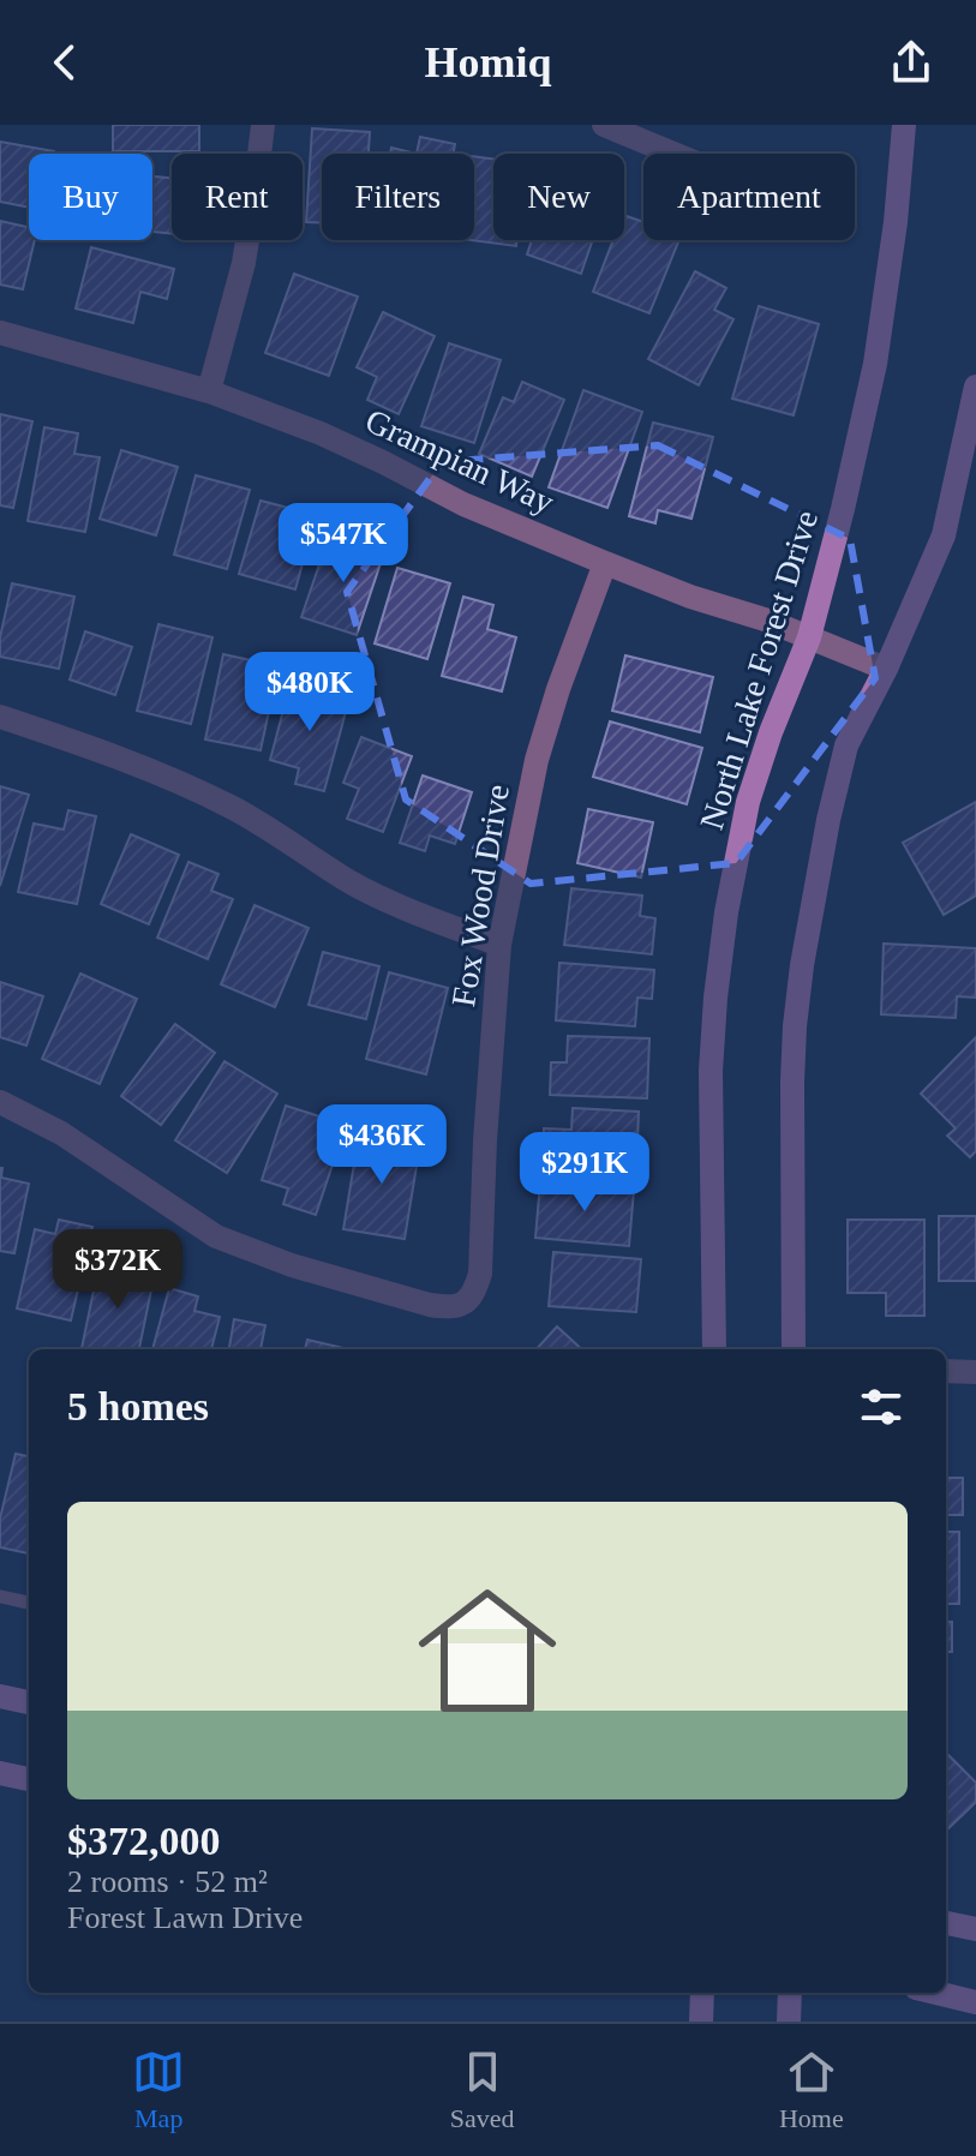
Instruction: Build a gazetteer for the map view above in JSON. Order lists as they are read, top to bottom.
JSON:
{
  "streets": {
    "main road": ["North Lake Forest Drive"],
    "street": ["Grampian Way", "Fox Wood Drive"]
  },
  "crossings": [
    ["Grampian Way", "North Lake Forest Drive"],
    ["Grampian Way", "Fox Wood Drive"]
  ],
  "page": {
    "header": "Homiq",
    "chip": [
      "Buy",
      "Rent",
      "Filters",
      "New",
      "Apartment"
    ],
    "price": [
      "$547K",
      "$480K",
      "$436K",
      "$291K",
      "$372K"
    ],
    "heading": "5 homes",
    "list": [
      {
        "name": "$372,000",
        "note": "2 rooms · 52 m² · Forest Lawn Drive"
      }
    ],
    "tabs": ["Map", "Saved", "Home"]
  }
}
